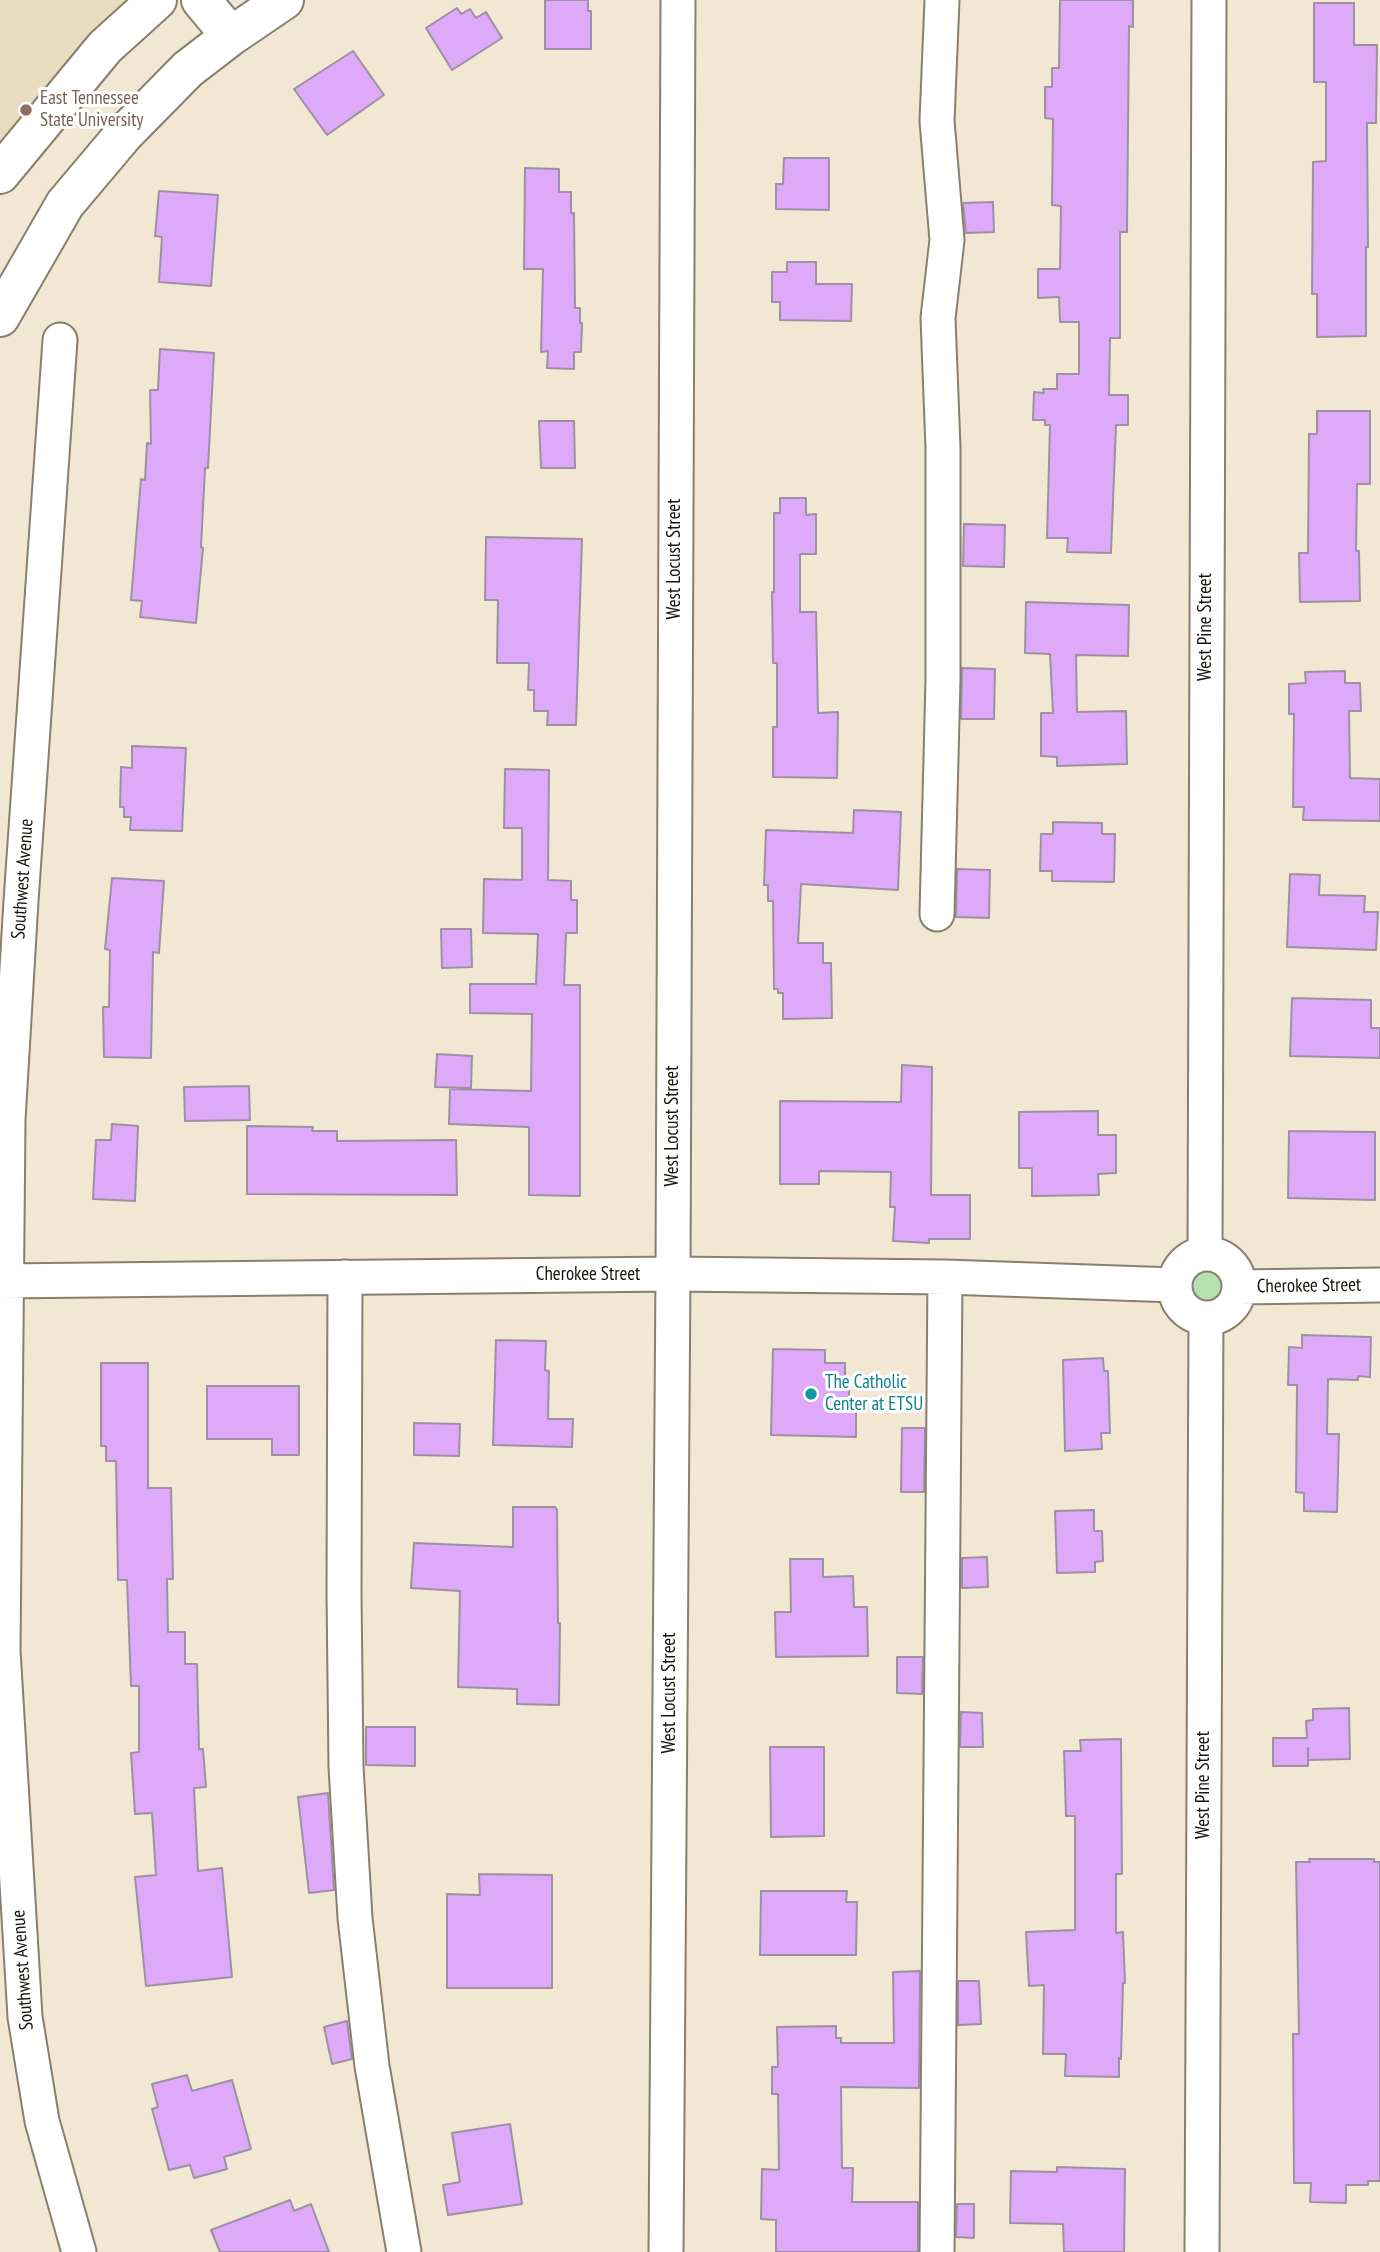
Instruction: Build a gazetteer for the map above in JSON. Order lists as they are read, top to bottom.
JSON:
{
  "streets": {
    "street": [
      "West Locust Street",
      "West Pine Street",
      "Southwest Avenue",
      "Cherokee Street"
    ]
  },
  "crossings": [
    ["West Locust Street", "Cherokee Street"],
    ["West Pine Street", "Cherokee Street"],
    ["Southwest Avenue", "Cherokee Street"]
  ],
  "places": ["East Tennessee State University", "The Catholic Center at ETSU"]
}
